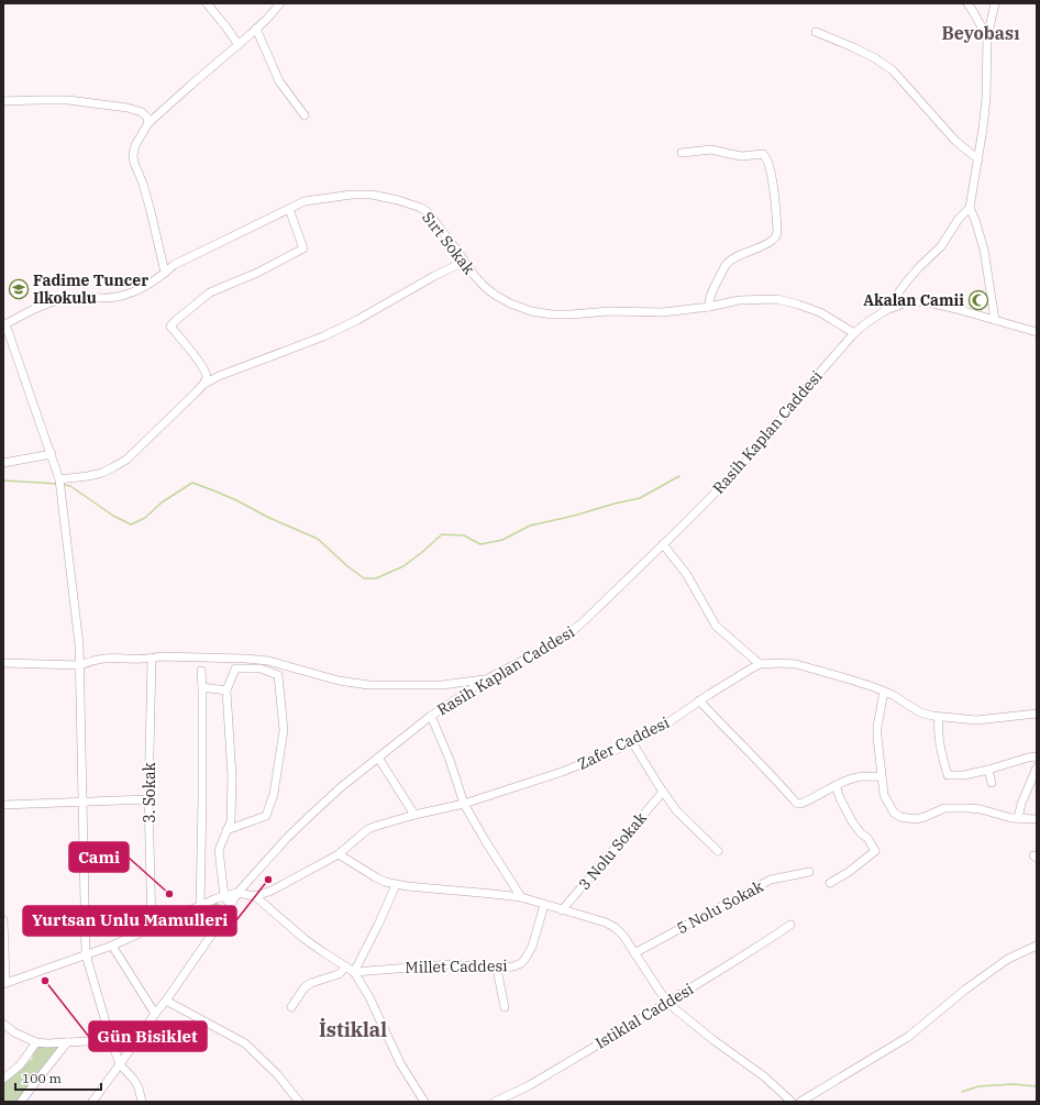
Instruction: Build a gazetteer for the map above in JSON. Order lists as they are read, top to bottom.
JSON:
{
  "streets": {
    "street": [
      "Sırt Sokak",
      "Rasih Kaplan Caddesi",
      "Zafer Caddesi",
      "3. Sokak",
      "3 Nolu Sokak",
      "5 Nolu Sokak",
      "Millet Caddesi",
      "Istiklal Caddesi"
    ]
  },
  "crossings": [
    ["Sırt Sokak", "Rasih Kaplan Caddesi"]
  ],
  "districts": ["Beyobası", "İstiklal"],
  "places": {
    "school or university": ["Fadime Tuncer Ilkokulu"],
    "mosque": ["Akalan Camii"],
    "other": ["Yurtsan Unlu Mamulleri", "Cami", "Gün Bisiklet"]
  },
  "scale_bar": "100 m"
}
